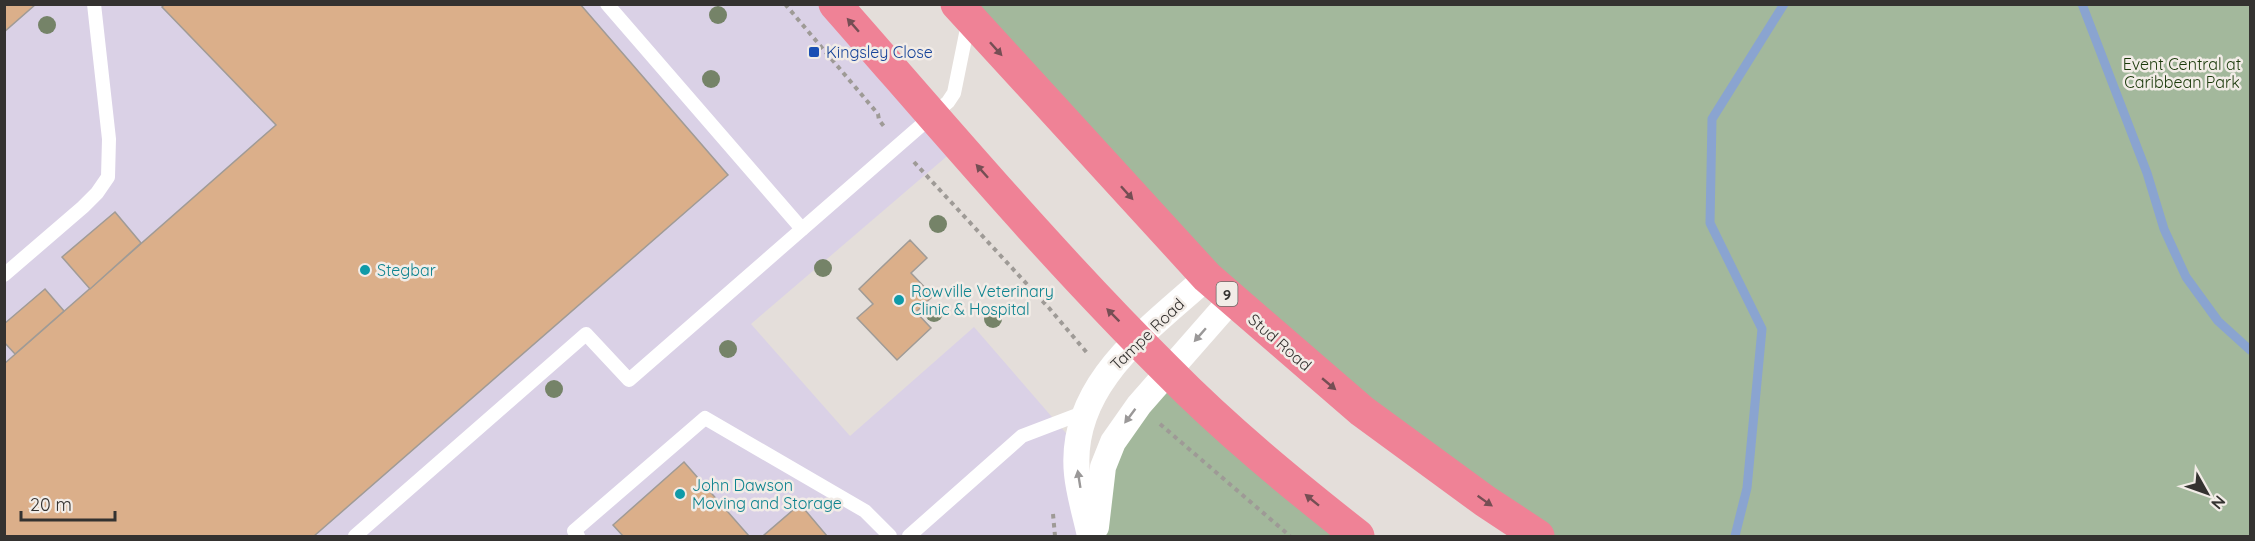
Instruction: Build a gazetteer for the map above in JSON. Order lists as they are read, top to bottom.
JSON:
{
  "streets": {
    "highway": ["9", "Stud Road"],
    "street": ["Tampe Road"]
  },
  "crossings": [
    ["Tampe Road", "Stud Road"]
  ],
  "parks": ["Event Central at Caribbean Park"],
  "places": {
    "transit": ["Kingsley Close"],
    "other": ["Stegbar", "Rowville Veterinary Clinic & Hospital", "John Dawson Moving and Storage"]
  },
  "scale_bar": "20 m",
  "north": "bottom right"
}
